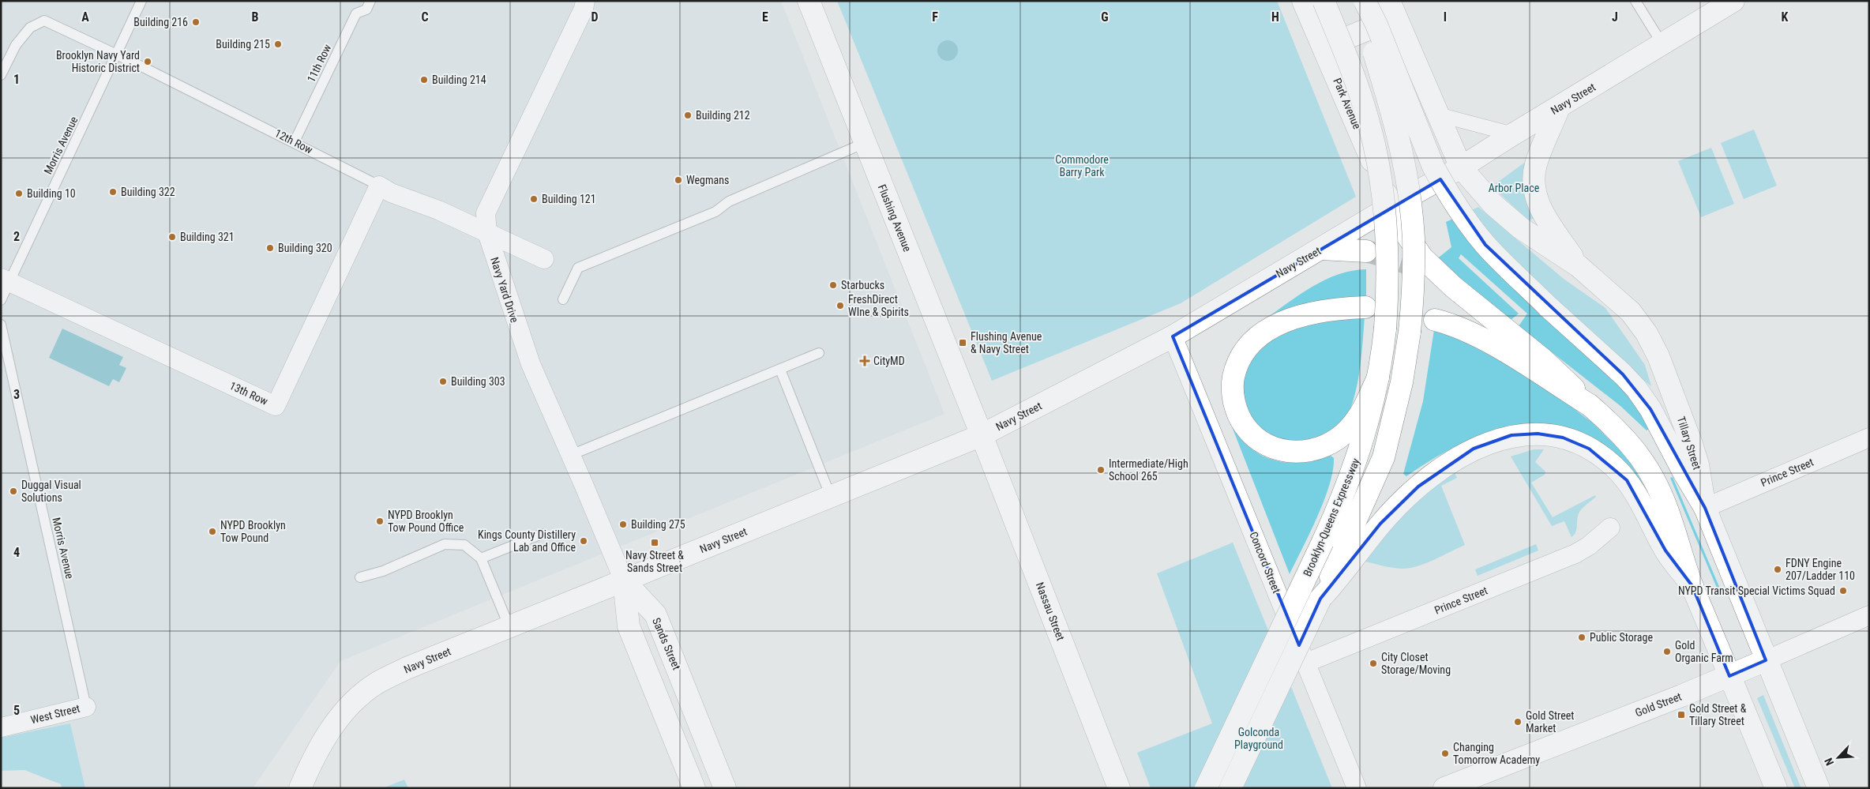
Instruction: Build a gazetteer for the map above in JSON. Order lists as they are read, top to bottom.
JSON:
{
  "streets": {
    "main road": [
      "Navy Street",
      "Park Avenue",
      "Flushing Avenue",
      "Tillary Street",
      "Brooklyn-Queens Expressway",
      "Nassau Street",
      "Sands Street",
      "Gold Street"
    ],
    "street": [
      "12th Row",
      "Navy Yard Drive",
      "13th Row",
      "Prince Street",
      "Concord Street",
      "West Street"
    ],
    "lane": ["11th Row", "Morris Avenue"]
  },
  "crossings": [
    ["11th Row", "12th Row"],
    ["Navy Street", "Park Avenue"],
    ["Navy Street", "Flushing Avenue"],
    ["Navy Street", "Navy Yard Drive"],
    ["Navy Street", "Tillary Street"],
    ["Navy Street", "Concord Street"],
    ["Navy Street", "Nassau Street"],
    ["Navy Street", "Sands Street"],
    ["12th Row", "Morris Avenue"],
    ["12th Row", "Navy Yard Drive"],
    ["12th Row", "13th Row"],
    ["Morris Avenue", "13th Row"],
    ["Morris Avenue", "West Street"],
    ["Flushing Avenue", "Nassau Street"],
    ["Navy Yard Drive", "Sands Street"],
    ["Tillary Street", "Prince Street"],
    ["Tillary Street", "Gold Street"],
    ["Prince Street", "Concord Street"]
  ],
  "parks": ["Commodore Barry Park", "Arbor Place", "Golconda Playground"],
  "places": {
    "other": [
      "Building 216",
      "Building 215",
      "Brooklyn Navy Yard Historic District",
      "Building 214",
      "Building 212",
      "Wegmans",
      "Building 322",
      "Building 10",
      "Building 121",
      "Building 321",
      "Building 320",
      "Starbucks",
      "FreshDirect WIne & Spirits",
      "Building 303",
      "Intermediate/High School 265",
      "Duggal Visual Solutions",
      "NYPD Brooklyn Tow Pound Office",
      "Building 275",
      "NYPD Brooklyn Tow Pound",
      "Kings County Distillery Lab and Office",
      "FDNY Engine 207/Ladder 110",
      "NYPD Transit Special Victims Squad",
      "Public Storage",
      "Gold Organic Farm",
      "City Closet Storage/Moving",
      "Gold Street Market",
      "Changing Tomorrow Academy"
    ],
    "transit": ["Flushing Avenue & Navy Street", "Navy Street & Sands Street", "Gold Street & Tillary Street"],
    "health": ["CityMD"]
  },
  "north": "bottom left",
  "grid": {
    "columns": [
      "A",
      "B",
      "C",
      "D",
      "E",
      "F",
      "G",
      "H",
      "I",
      "J",
      "K"
    ],
    "rows": [
      "1",
      "2",
      "3",
      "4",
      "5"
    ]
  }
}
